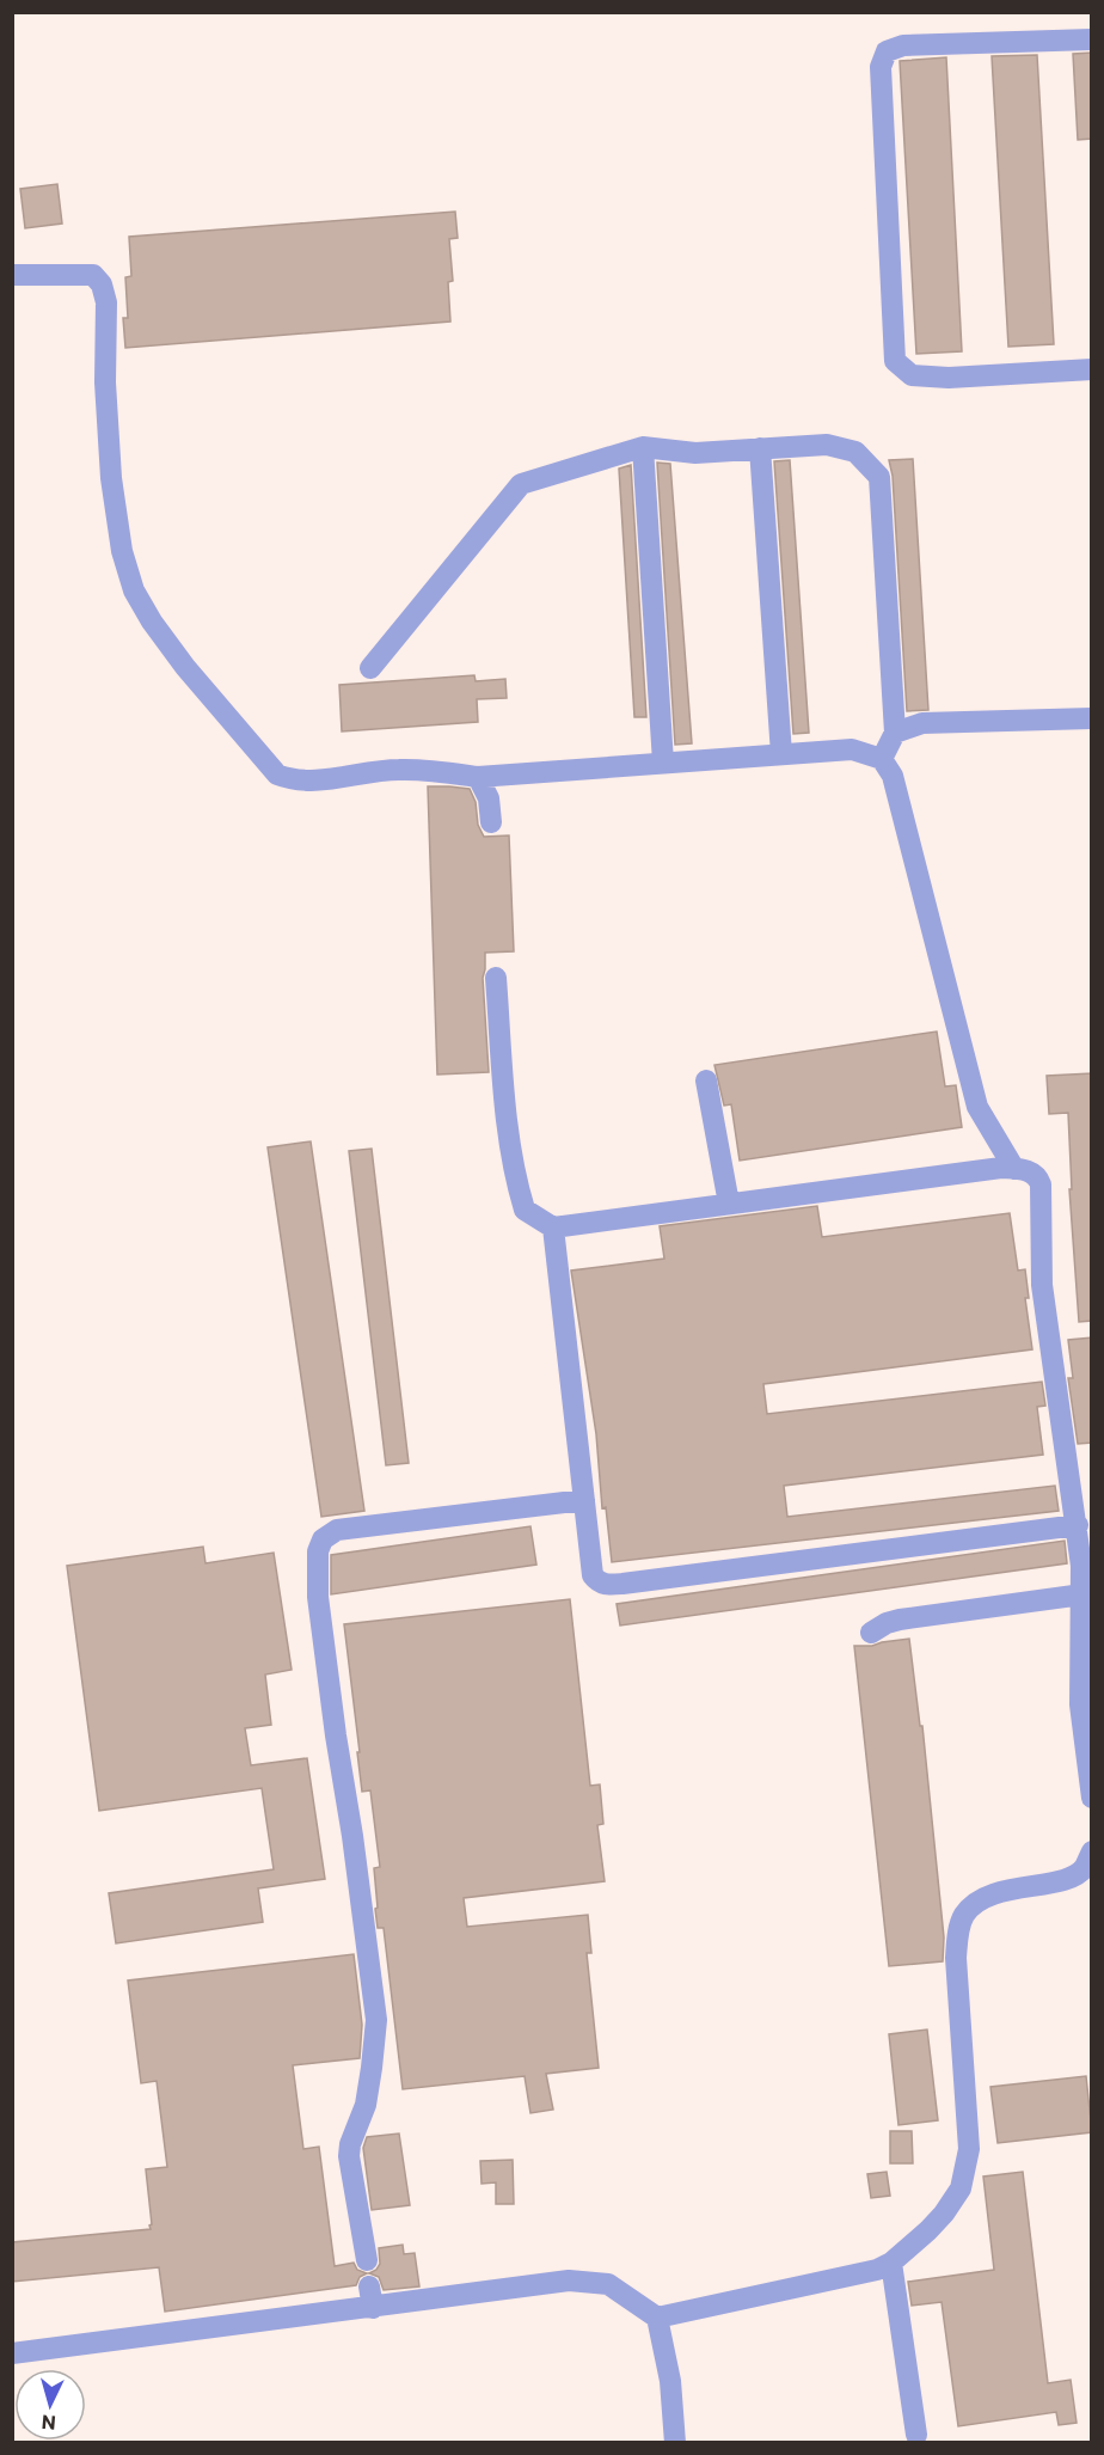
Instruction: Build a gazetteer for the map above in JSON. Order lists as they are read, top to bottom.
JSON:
{
  "north": "bottom"
}
